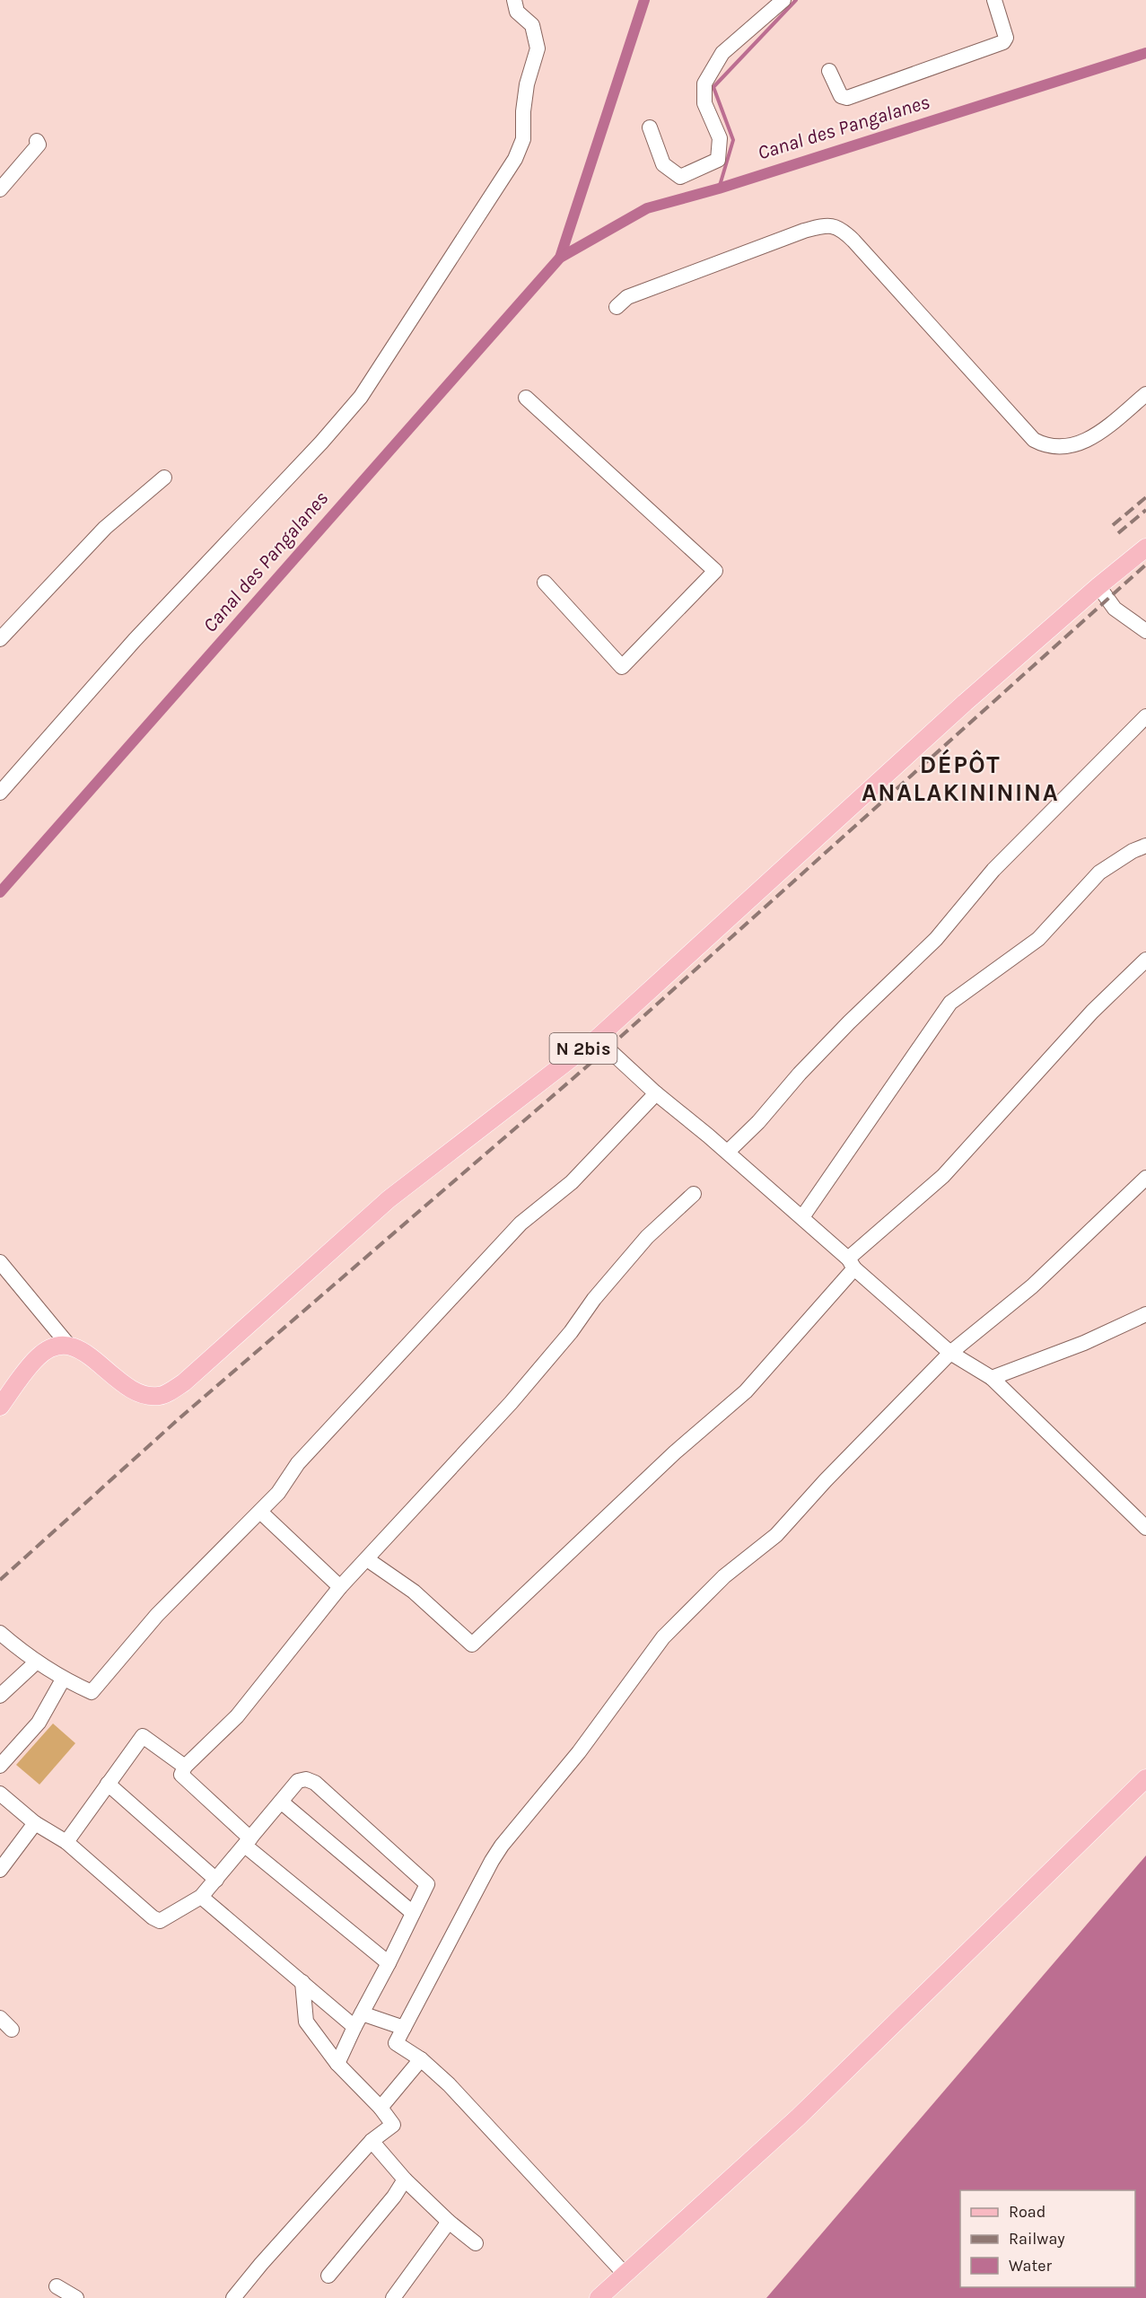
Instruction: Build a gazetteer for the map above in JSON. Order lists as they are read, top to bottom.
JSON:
{
  "streets": {
    "main road": ["N 2bis"]
  },
  "districts": ["DÉPÔT ANALAKINININA"],
  "water": ["Canal des Pangalanes"],
  "legend": ["Road", "Railway", "Water"]
}
